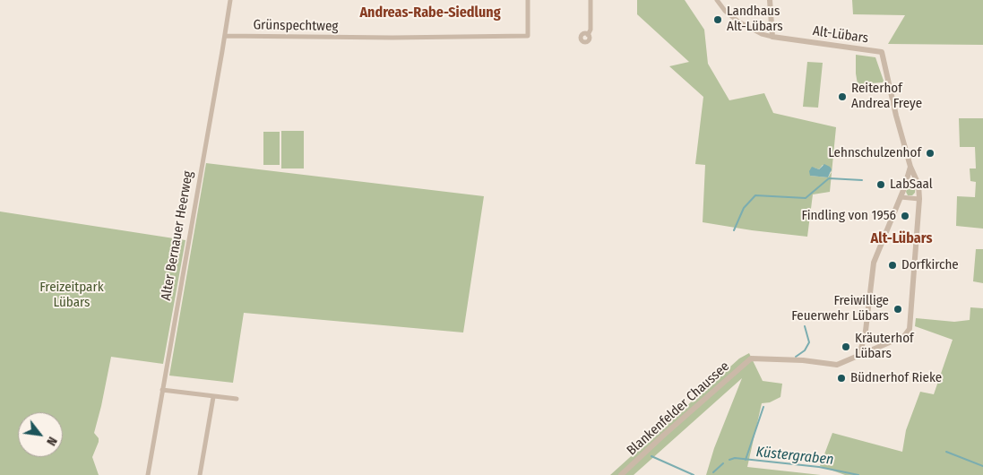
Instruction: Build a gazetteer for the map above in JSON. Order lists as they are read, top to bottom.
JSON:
{
  "streets": {
    "street": [
      "Grünspechtweg",
      "Alt-Lübars",
      "Alter Bernauer Heerweg",
      "Blankenfelder Chaussee"
    ]
  },
  "crossings": [
    ["Grünspechtweg", "Alter Bernauer Heerweg"],
    ["Alt-Lübars", "Blankenfelder Chaussee"]
  ],
  "districts": ["Andreas-Rabe-Siedlung", "Alt-Lübars"],
  "water": ["Küstergraben"],
  "parks": ["Freizeitpark Lübars"],
  "places": [
    "Landhaus Alt-Lübars",
    "Reiterhof Andrea Freye",
    "Lehnschulzenhof",
    "LabSaal",
    "Findling von 1956",
    "Dorfkirche",
    "Freiwillige Feuerwehr Lübars",
    "Kräuterhof Lübars",
    "Büdnerhof Rieke"
  ],
  "north": "bottom right"
}
